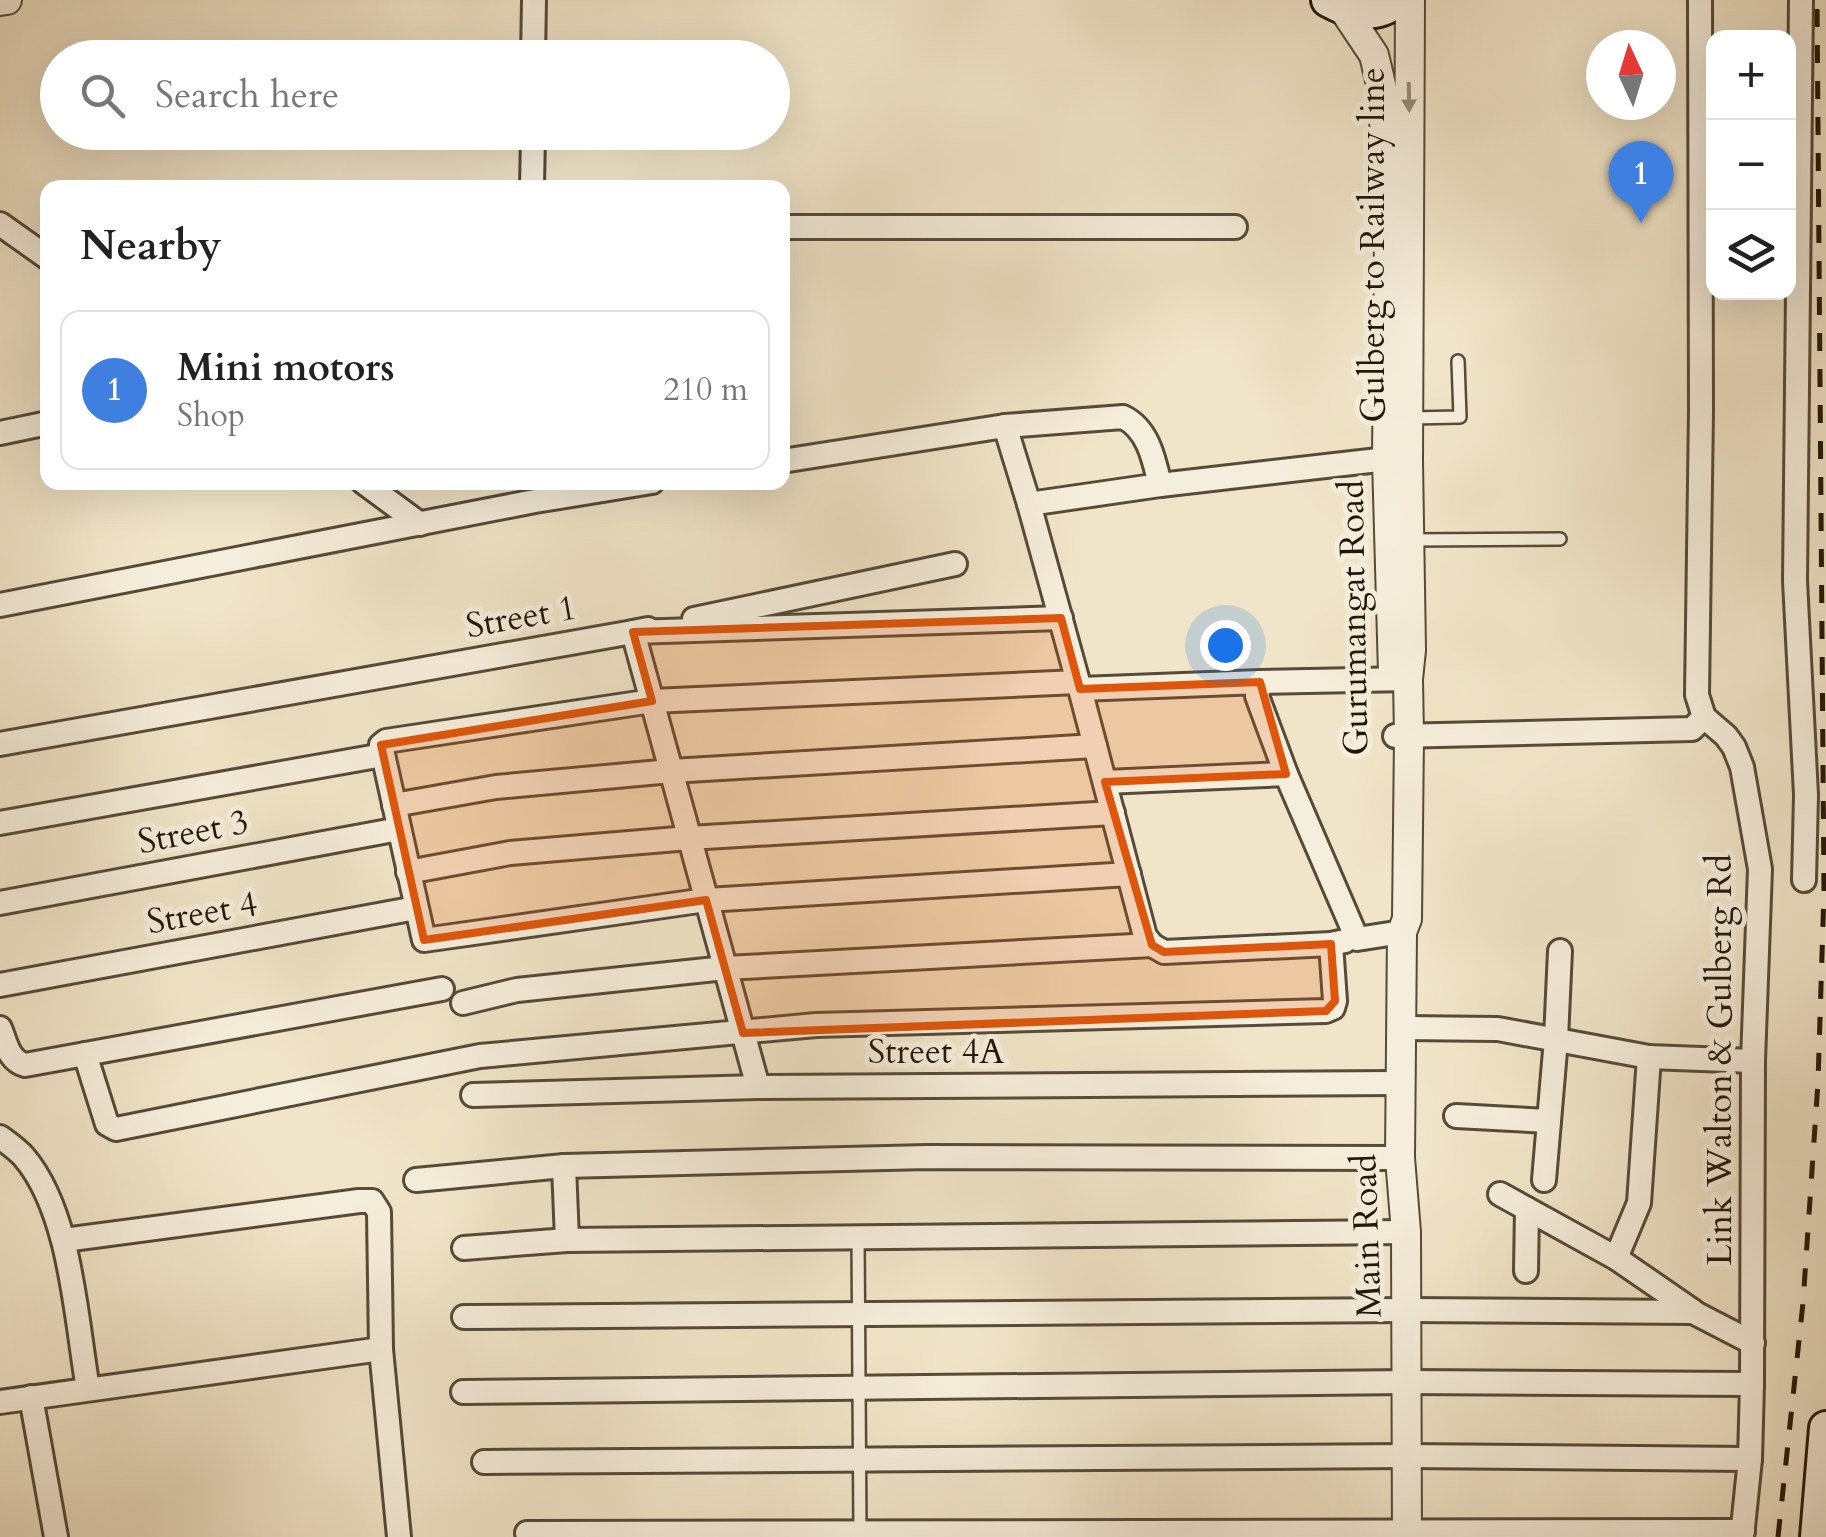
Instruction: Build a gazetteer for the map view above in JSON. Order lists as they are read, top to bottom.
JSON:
{
  "streets": {
    "street": [
      "Gulberg to Railway line",
      "Street 1",
      "Gurumangat Road",
      "Street 3",
      "Street 4",
      "Street 4A",
      "Link Walton & Gulberg Rd",
      "Main Road"
    ]
  },
  "crossings": [
    ["Gulberg to Railway line", "Gurumangat Road"],
    ["Gurumangat Road", "Main Road"],
    ["Street 4A", "Main Road"]
  ],
  "one_way": ["Gulberg to Railway line"],
  "north": "top",
  "page": {
    "map_buttons": ["+", "−"],
    "search": "Search here",
    "pins": "1",
    "heading": "Nearby",
    "list": [
      {
        "mark": "1",
        "name": "Mini motors",
        "note": "Shop",
        "value": "210 m"
      }
    ]
  }
}
